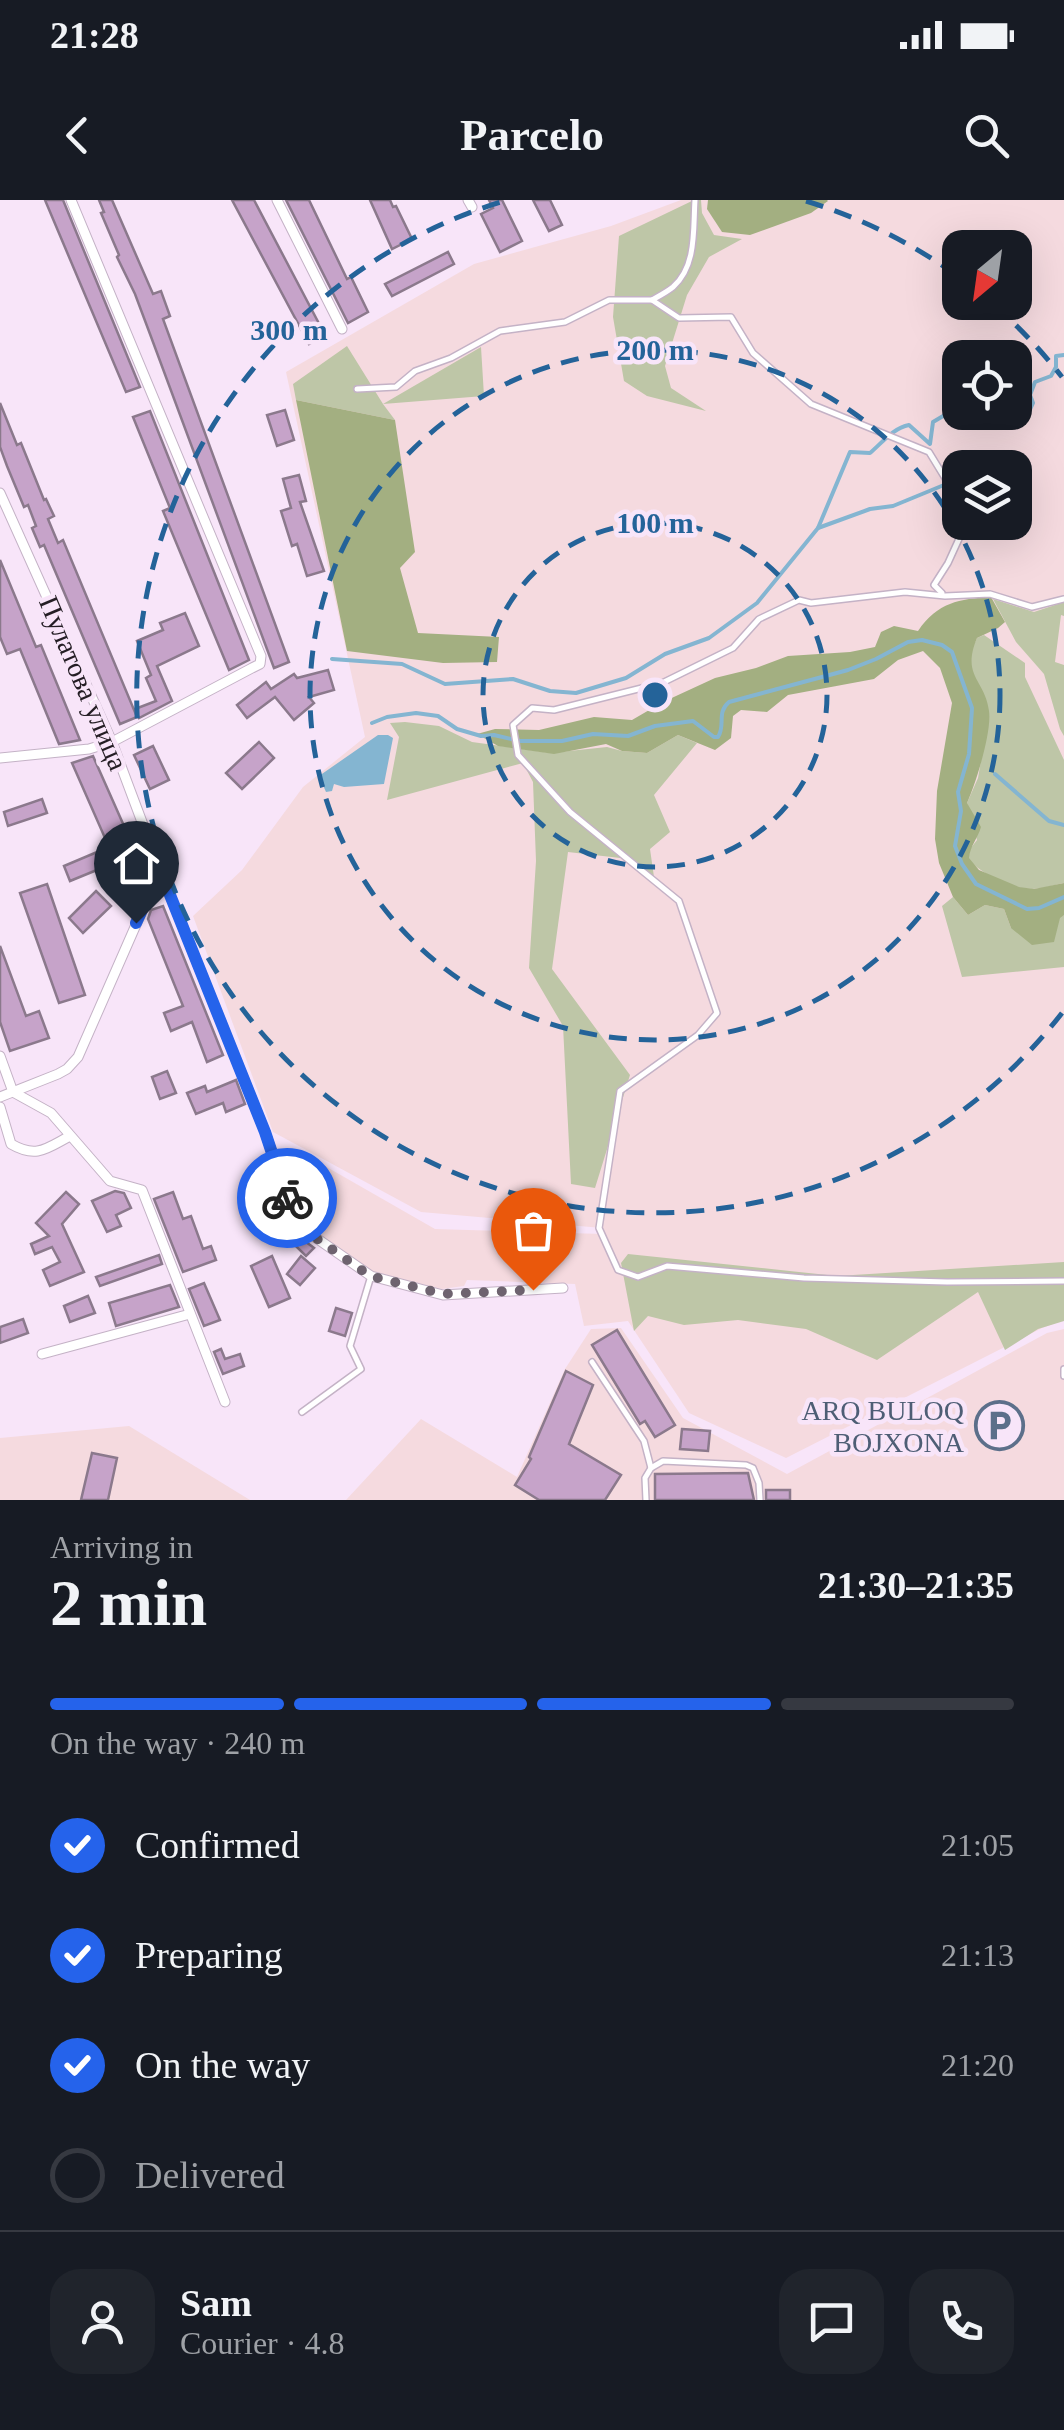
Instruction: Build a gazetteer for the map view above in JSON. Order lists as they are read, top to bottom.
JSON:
{
  "streets": {
    "street": ["Пулатова улица"]
  },
  "places": {
    "parking": ["ARQ BULOQ BOJXONA"]
  },
  "north": "bottom left",
  "page": {
    "status": "21:28",
    "header": "Parcelo",
    "heading": ["2 min", "Arriving in", "21:30–21:35"],
    "panel": ["Sam", "Courier · 4.8"],
    "bar": "On the way · 240 m",
    "list": [
      ["Confirmed", "21:05"],
      ["Preparing", "21:13"],
      ["On the way", "21:20"],
      "Delivered"
    ]
  },
  "rings": ["300 m", "200 m", "100 m"]
}
